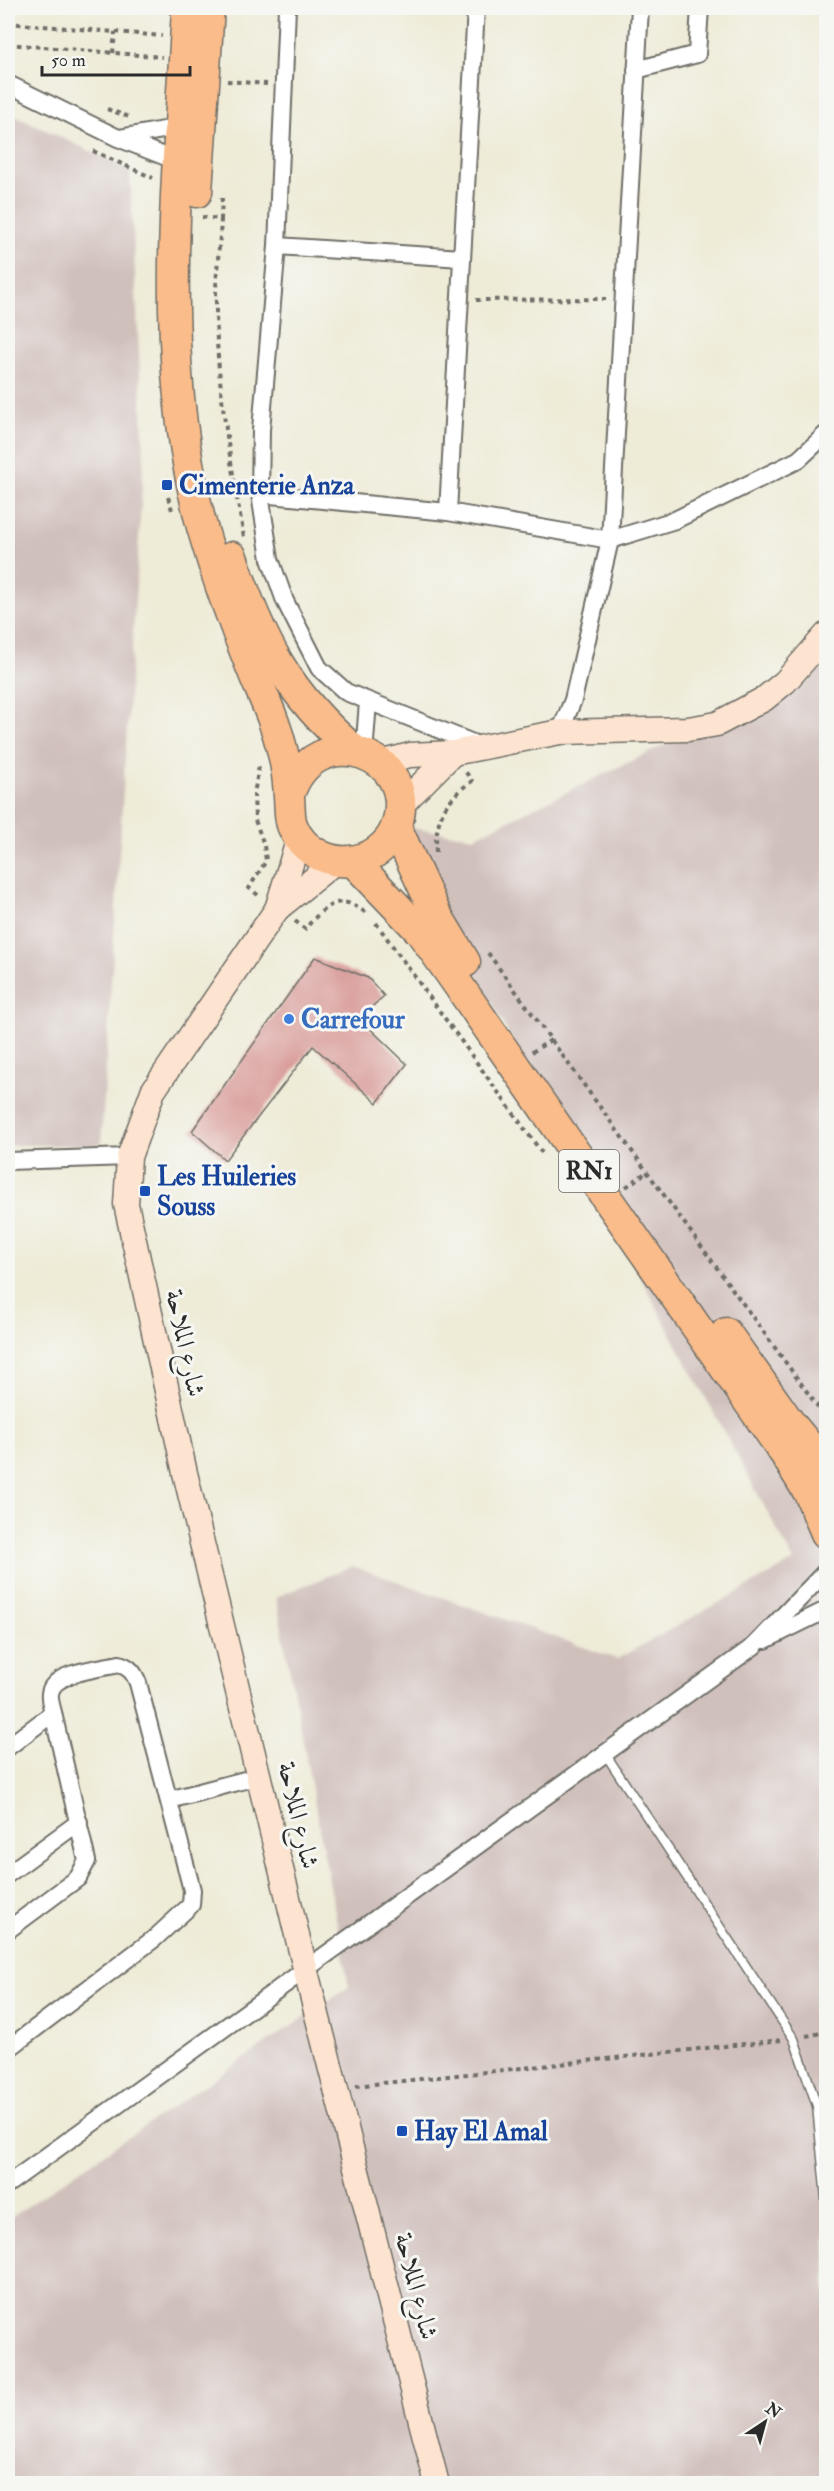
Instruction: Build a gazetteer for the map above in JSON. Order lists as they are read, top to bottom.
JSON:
{
  "streets": {
    "highway": ["RN1"],
    "street": ["شارع الملاحة"]
  },
  "places": {
    "transit": ["Cimenterie Anza", "Les Huileries Souss", "Hay El Amal"],
    "other": ["Carrefour"]
  },
  "scale_bar": "50 m",
  "north": "top right"
}
